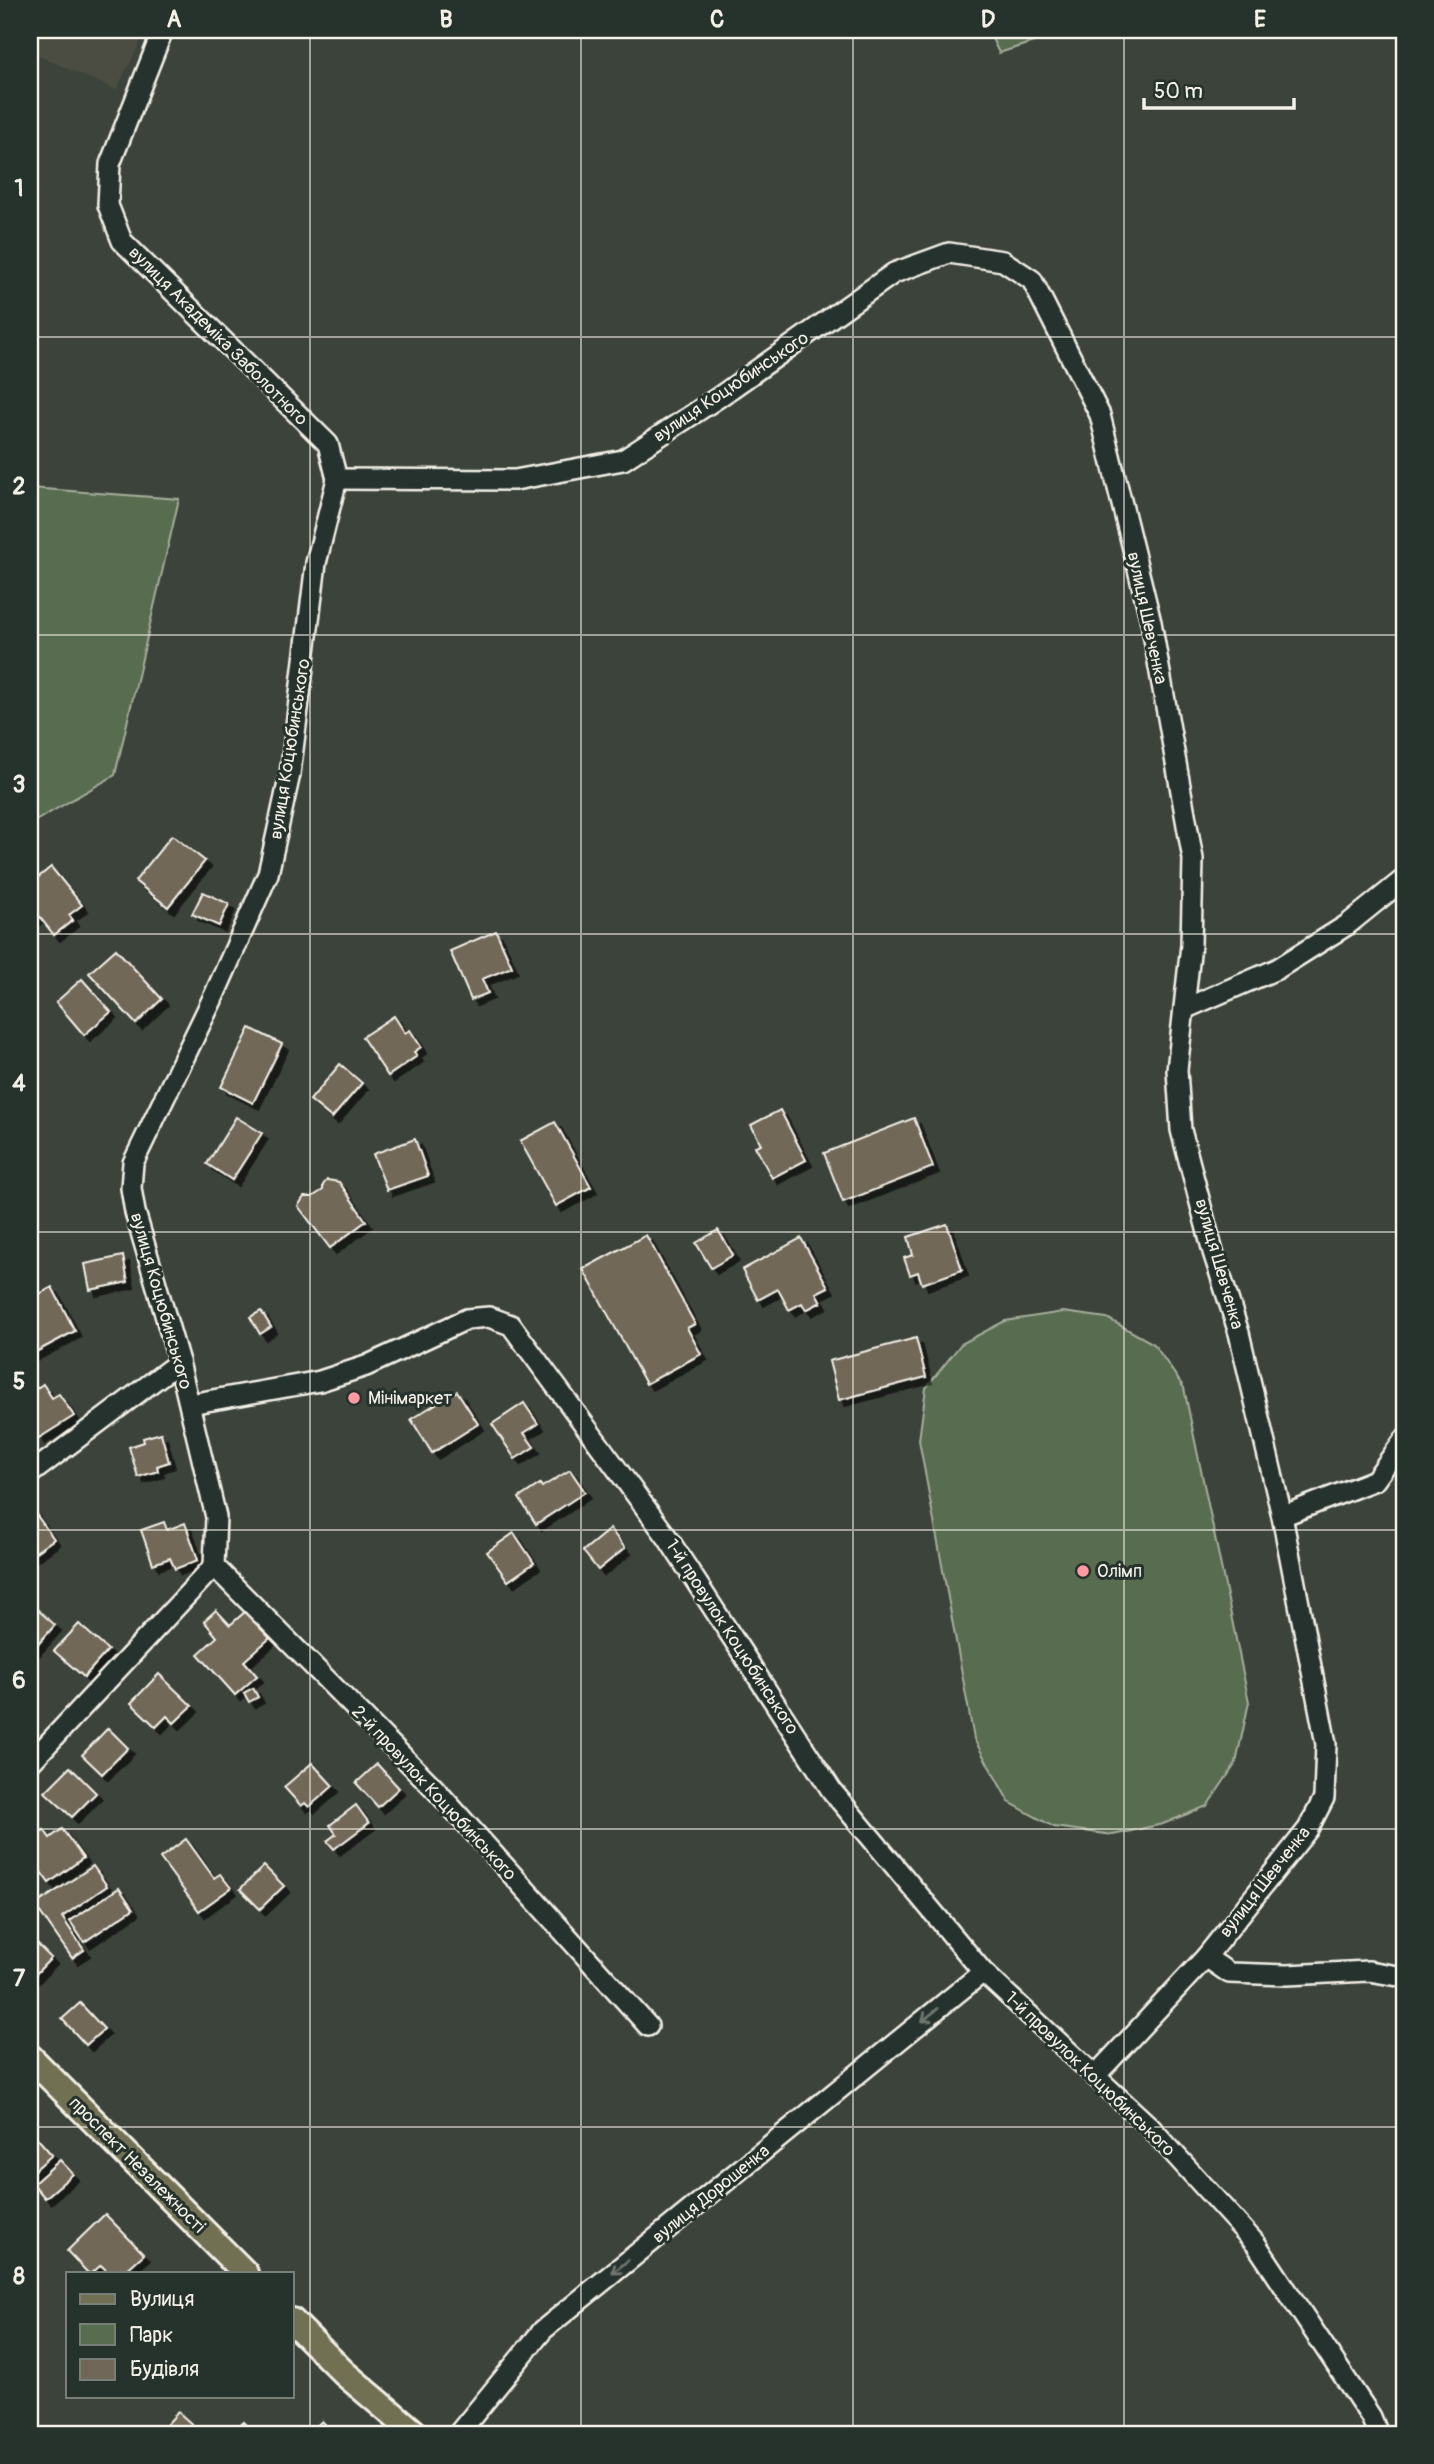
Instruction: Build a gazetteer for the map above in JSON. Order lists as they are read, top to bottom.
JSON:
{
  "streets": {
    "main road": ["проспект Незалежності"],
    "street": [
      "вулиця Академіка Заболотного",
      "вулиця Коцюбинського",
      "вулиця Шевченка",
      "1-й провулок Коцюбинського",
      "2-й провулок Коцюбинського",
      "вулиця Дорошенка"
    ]
  },
  "crossings": [
    ["вулиця Академіка Заболотного", "вулиця Коцюбинського"],
    ["вулиця Коцюбинського", "вулиця Шевченка"],
    ["вулиця Коцюбинського", "1-й провулок Коцюбинського"],
    ["вулиця Коцюбинського", "2-й провулок Коцюбинського"],
    ["вулиця Шевченка", "1-й провулок Коцюбинського"],
    ["1-й провулок Коцюбинського", "вулиця Дорошенка"]
  ],
  "one_way": ["вулиця Дорошенка"],
  "places": ["Мінімаркет", "Олімп"],
  "legend": ["Вулиця", "Парк", "Будівля"],
  "scale_bar": "50 m",
  "grid": {
    "columns": [
      "A",
      "B",
      "C",
      "D",
      "E"
    ],
    "rows": [
      "1",
      "2",
      "3",
      "4",
      "5",
      "6",
      "7",
      "8"
    ]
  }
}
